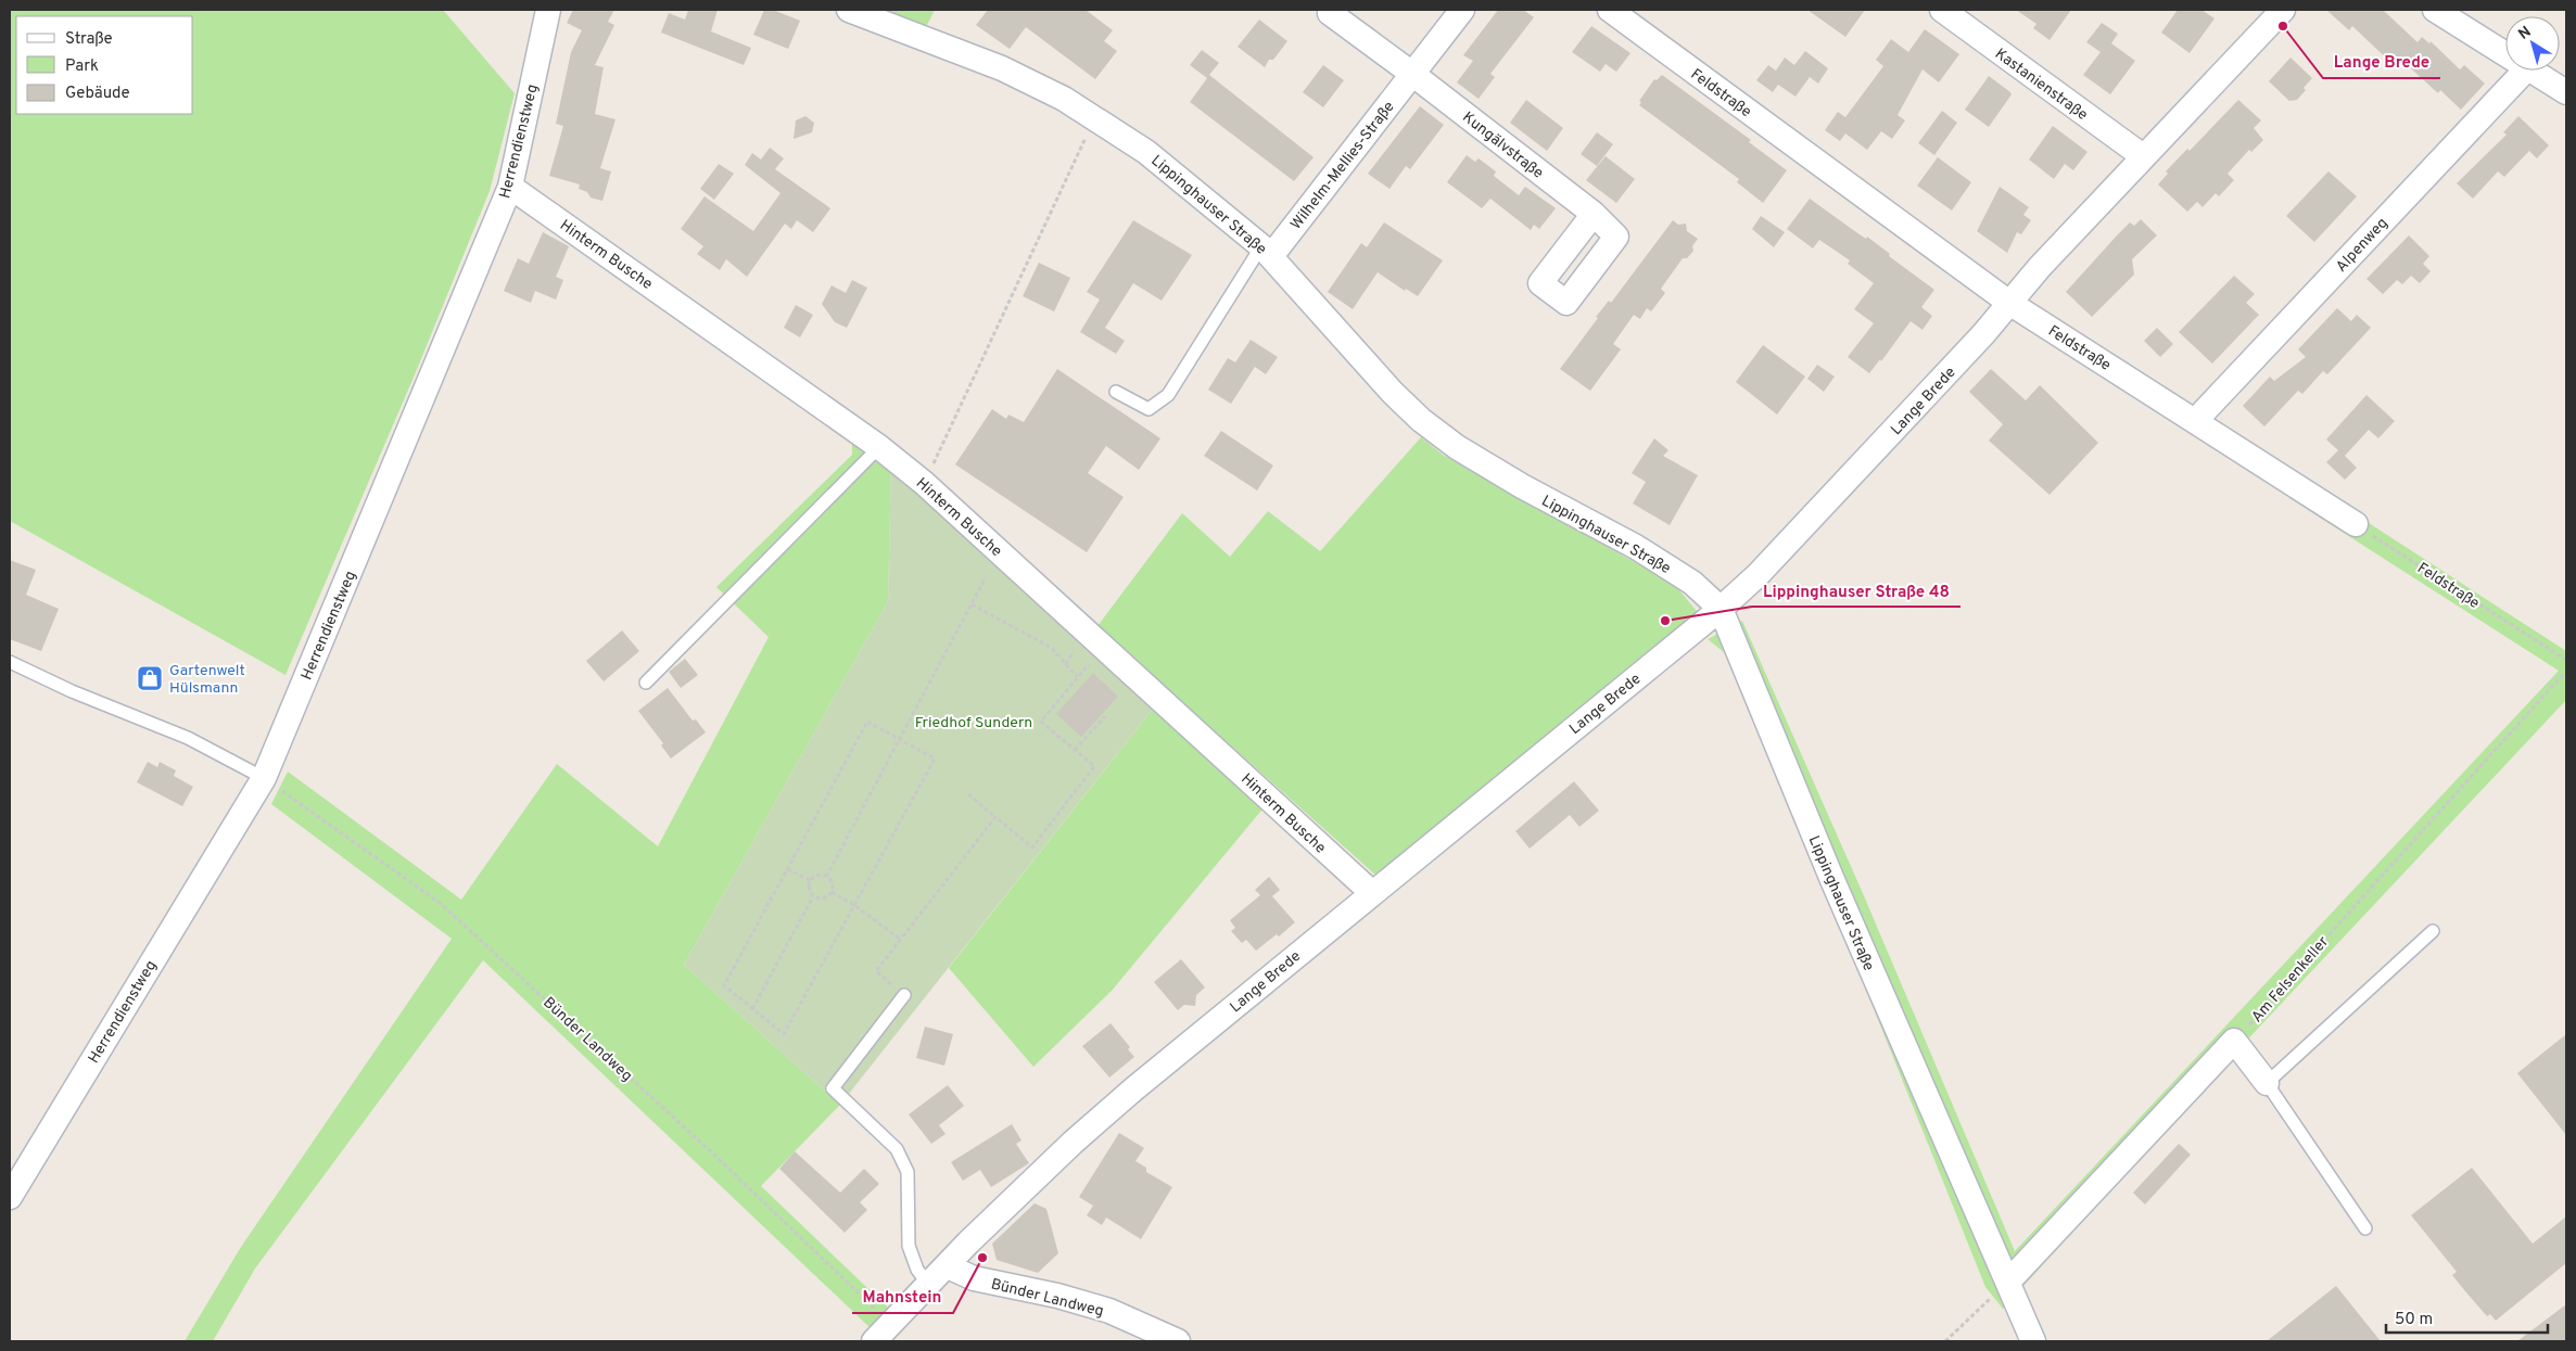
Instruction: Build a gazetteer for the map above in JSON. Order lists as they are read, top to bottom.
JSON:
{
  "streets": {
    "street": [
      "Kastanienstraße",
      "Feldstraße",
      "Herrendienstweg",
      "Kungälvstraße",
      "Wilhelm-Mellies-Straße",
      "Lippinghauser Straße",
      "Alpenweg",
      "Hinterm Busche",
      "Lange Brede",
      "Bünder Landweg"
    ],
    "path": ["Am Felsenkeller"]
  },
  "crossings": [
    ["Kastanienstraße", "Lange Brede"],
    ["Feldstraße", "Alpenweg"],
    ["Feldstraße", "Lange Brede"],
    ["Herrendienstweg", "Hinterm Busche"],
    ["Herrendienstweg", "Bünder Landweg"],
    ["Kungälvstraße", "Wilhelm-Mellies-Straße"],
    ["Wilhelm-Mellies-Straße", "Lippinghauser Straße"],
    ["Lippinghauser Straße", "Lange Brede"],
    ["Hinterm Busche", "Lange Brede"],
    ["Lange Brede", "Bünder Landweg"]
  ],
  "parks": ["Friedhof Sundern"],
  "places": {
    "other": ["Lange Brede", "Lippinghauser Straße 48", "Mahnstein"],
    "shop": ["Gartenwelt Hülsmann"]
  },
  "legend": ["Straße", "Park", "Gebäude"],
  "scale_bar": "50 m",
  "north": "top left"
}
